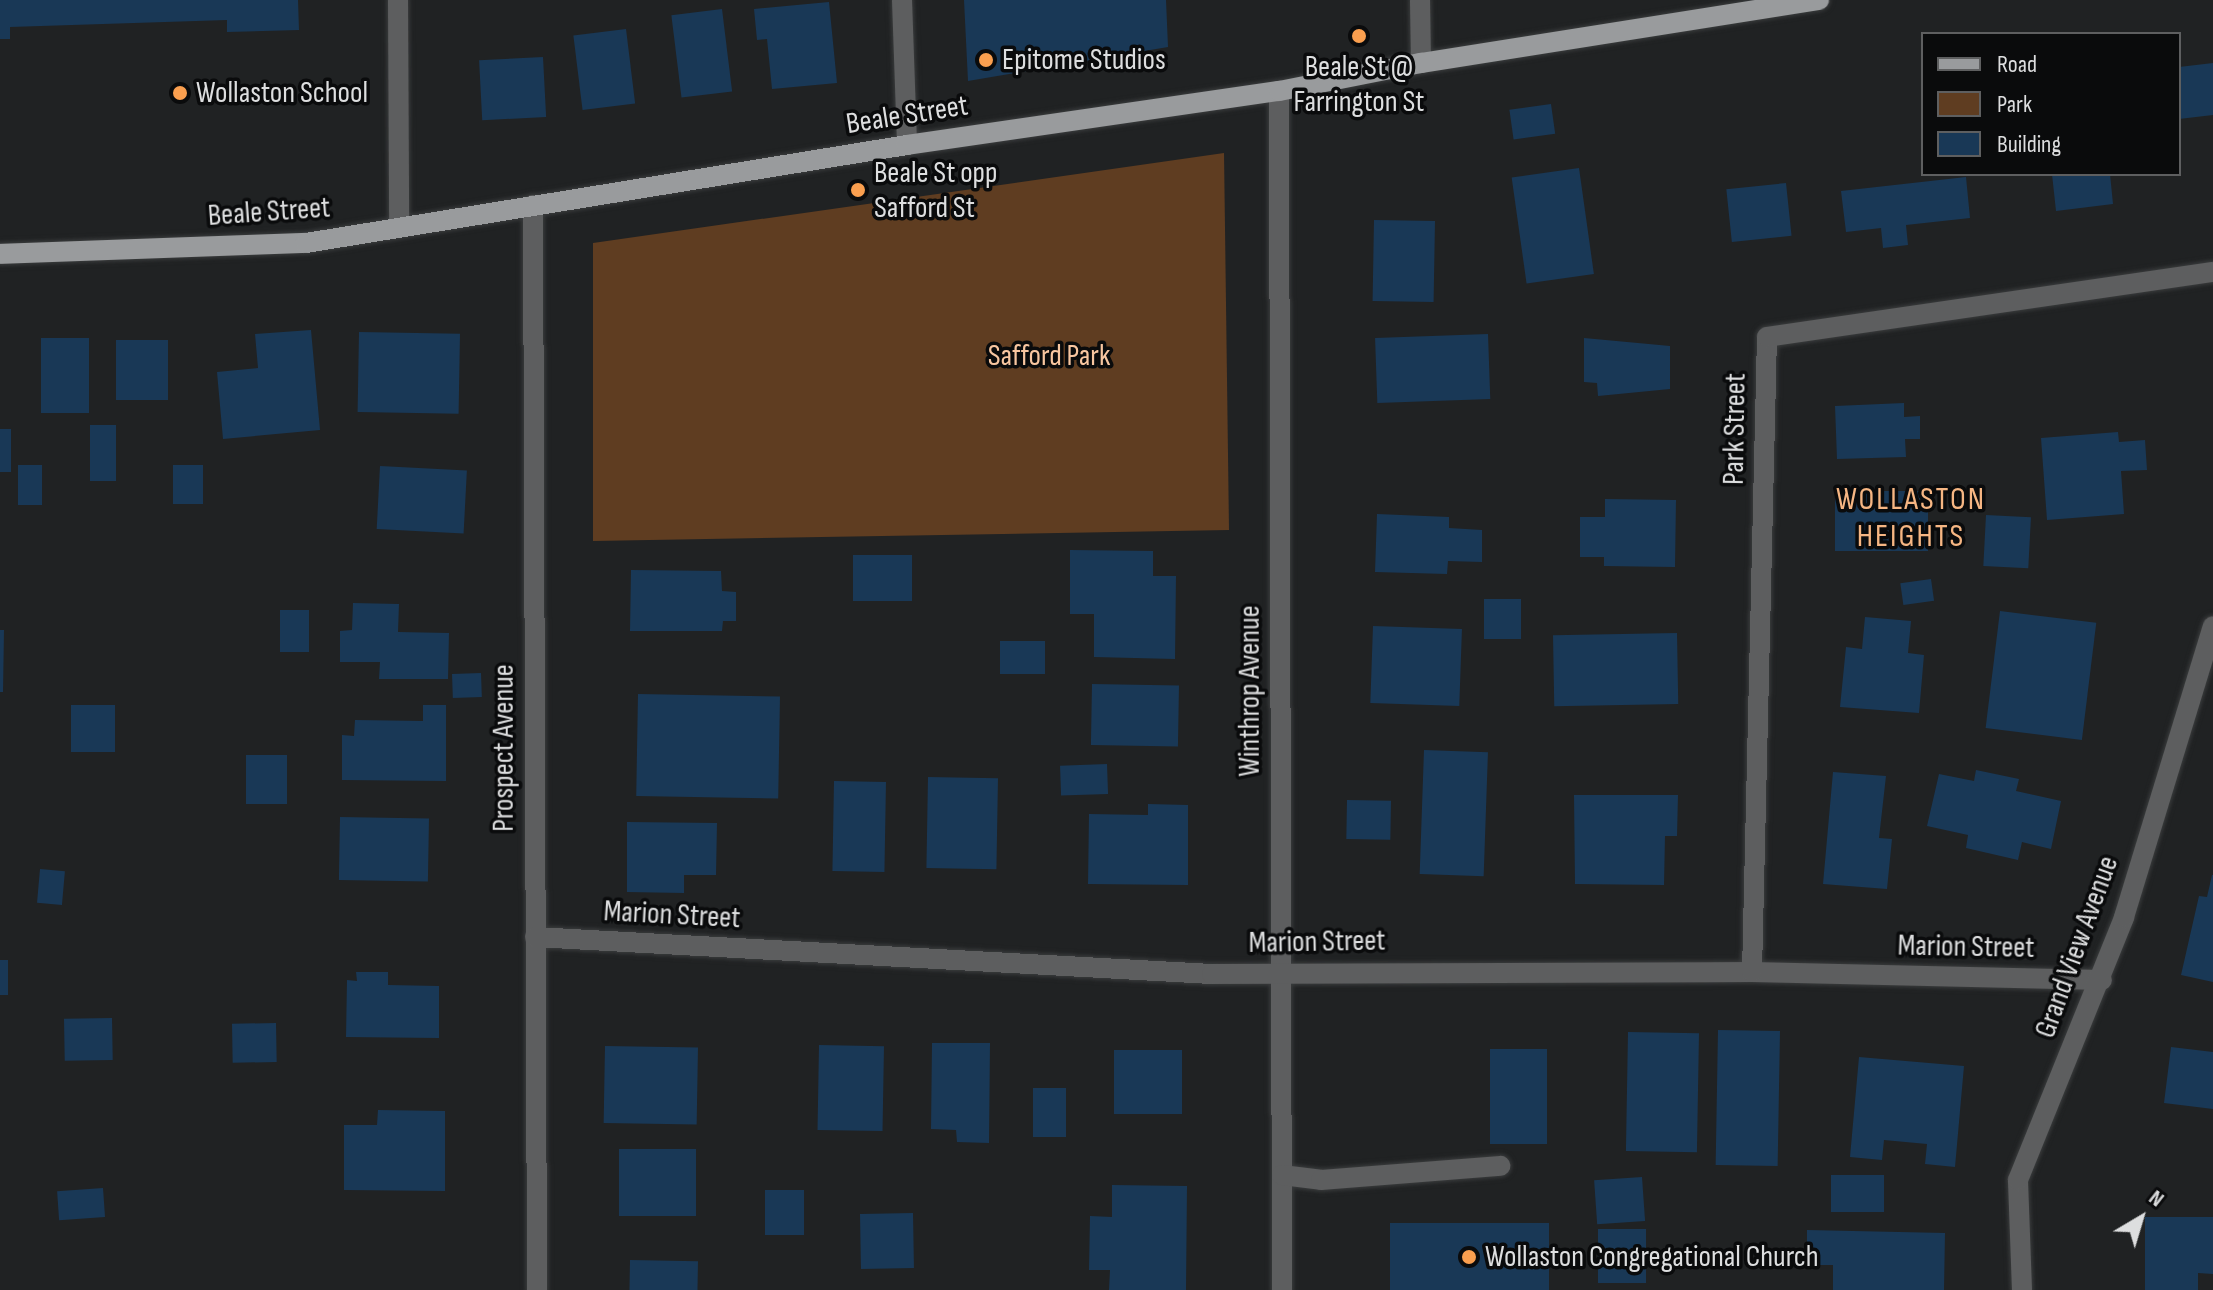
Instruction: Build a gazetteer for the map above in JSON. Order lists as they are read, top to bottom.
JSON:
{
  "streets": {
    "main road": ["Beale Street"],
    "street": [
      "Park Street",
      "Winthrop Avenue",
      "Prospect Avenue",
      "Marion Street",
      "Grand View Avenue"
    ]
  },
  "crossings": [
    ["Beale Street", "Winthrop Avenue"],
    ["Beale Street", "Prospect Avenue"],
    ["Park Street", "Marion Street"],
    ["Winthrop Avenue", "Marion Street"],
    ["Prospect Avenue", "Marion Street"],
    ["Marion Street", "Grand View Avenue"]
  ],
  "districts": ["WOLLASTON HEIGHTS"],
  "parks": ["Safford Park"],
  "places": [
    "Beale St @ Farrington St",
    "Epitome Studios",
    "Wollaston School",
    "Beale St opp Safford St",
    "Wollaston Congregational Church"
  ],
  "legend": ["Road", "Park", "Building"],
  "north": "top right"
}
